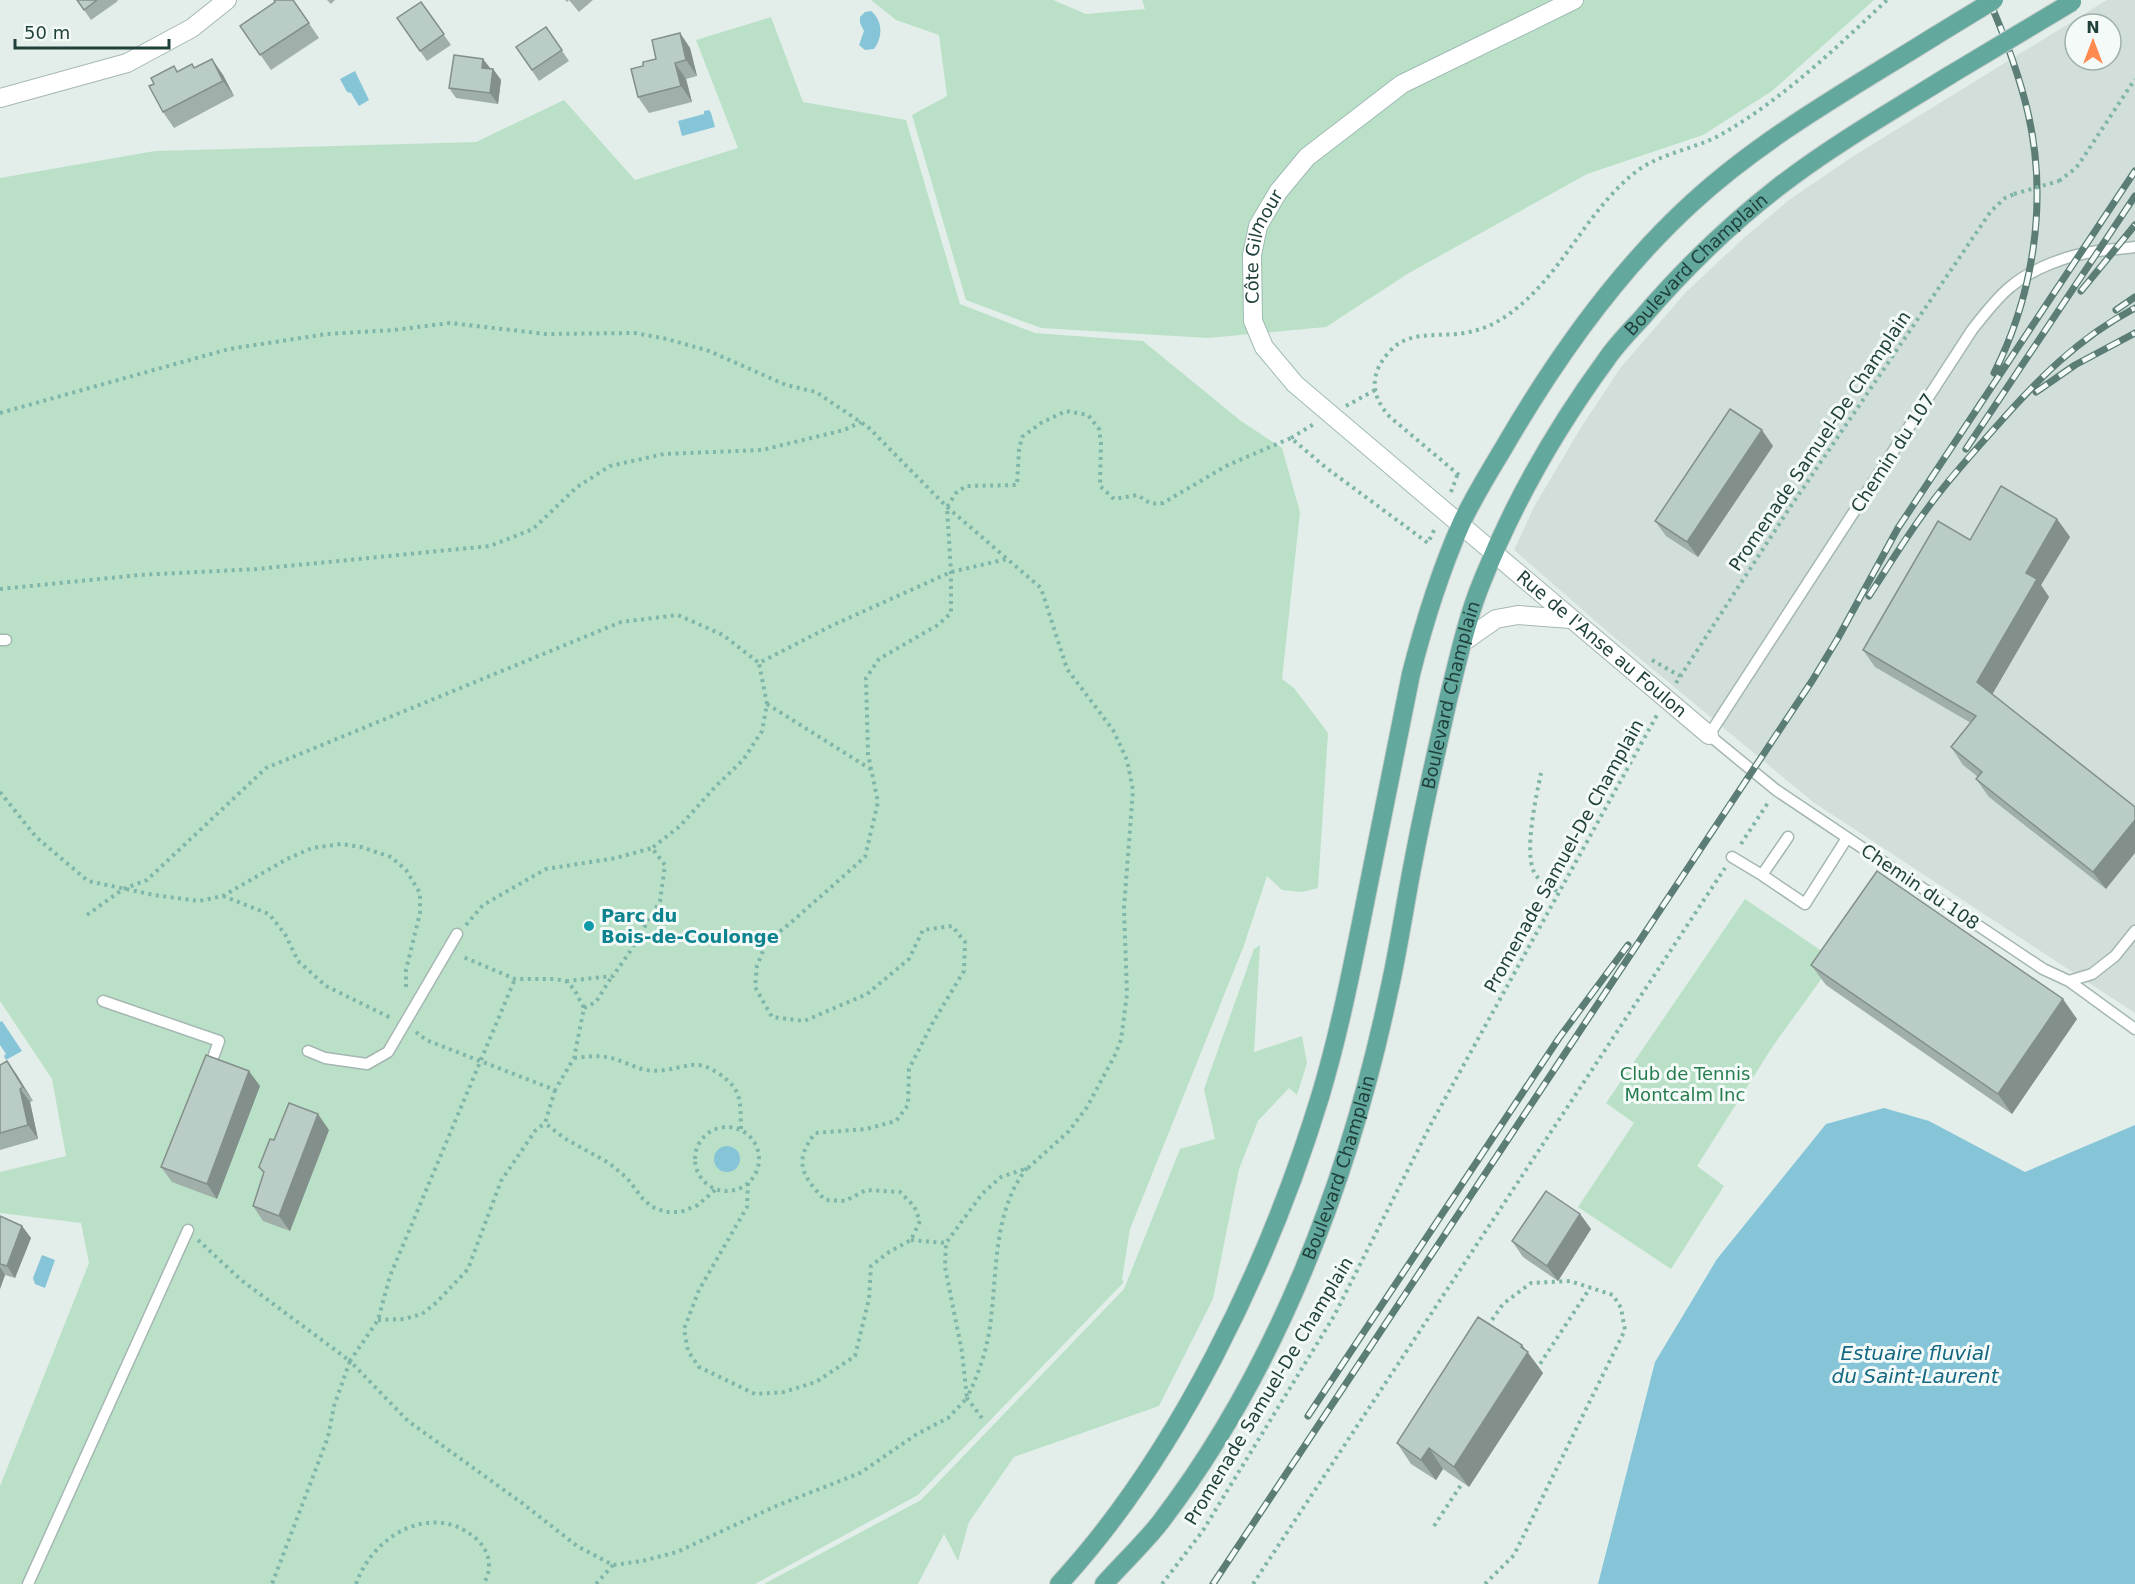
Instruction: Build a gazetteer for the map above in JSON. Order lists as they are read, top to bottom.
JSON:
{
  "streets": {
    "main road": ["Boulevard Champlain"],
    "street": ["Côte Gilmour", "Rue de l'Anse au Foulon"],
    "lane": ["Chemin du 107", "Chemin du 108"],
    "path": ["Promenade Samuel-De Champlain"]
  },
  "crossings": [
    ["Côte Gilmour", "Boulevard Champlain"],
    ["Côte Gilmour", "Rue de l'Anse au Foulon"],
    ["Boulevard Champlain", "Rue de l'Anse au Foulon"],
    ["Promenade Samuel-De Champlain", "Rue de l'Anse au Foulon"],
    ["Chemin du 107", "Rue de l'Anse au Foulon"],
    ["Chemin du 107", "Chemin du 108"],
    ["Rue de l'Anse au Foulon", "Chemin du 108"]
  ],
  "water": ["Estuaire fluvial du Saint-Laurent"],
  "parks": ["Club de Tennis Montcalm Inc"],
  "places": ["Parc du Bois-de-Coulonge"],
  "scale_bar": "50 m",
  "north": "top"
}
